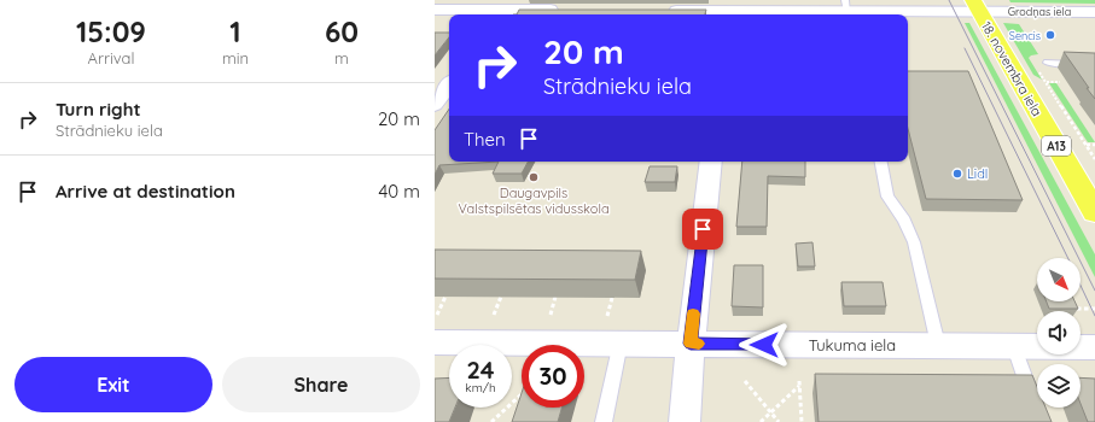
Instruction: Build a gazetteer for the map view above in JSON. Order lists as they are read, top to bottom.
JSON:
{
  "streets": {
    "main road": ["18. novembra iela", "A13"],
    "street": ["Grodņas iela", "Tukuma iela"]
  },
  "crossings": [
    ["Grodņas iela", "18. novembra iela"]
  ],
  "places": ["Sencis", "Lidl", "Daugavpils Valstspilsētas vidusskola"],
  "north": "bottom right",
  "page": {
    "eta": [
      "15:09",
      "Arrival",
      "1",
      "min",
      "60",
      "m"
    ],
    "turn": ["20 m", "Strādnieku iela"],
    "list": [
      {
        "name": "Turn right",
        "note": "Strādnieku iela",
        "value": "20 m"
      },
      {
        "name": "Arrive at destination",
        "value": "40 m"
      }
    ],
    "then": "Then",
    "speed": "24 km/h",
    "limit": "30",
    "buttons": ["Exit", "Share"]
  }
}
